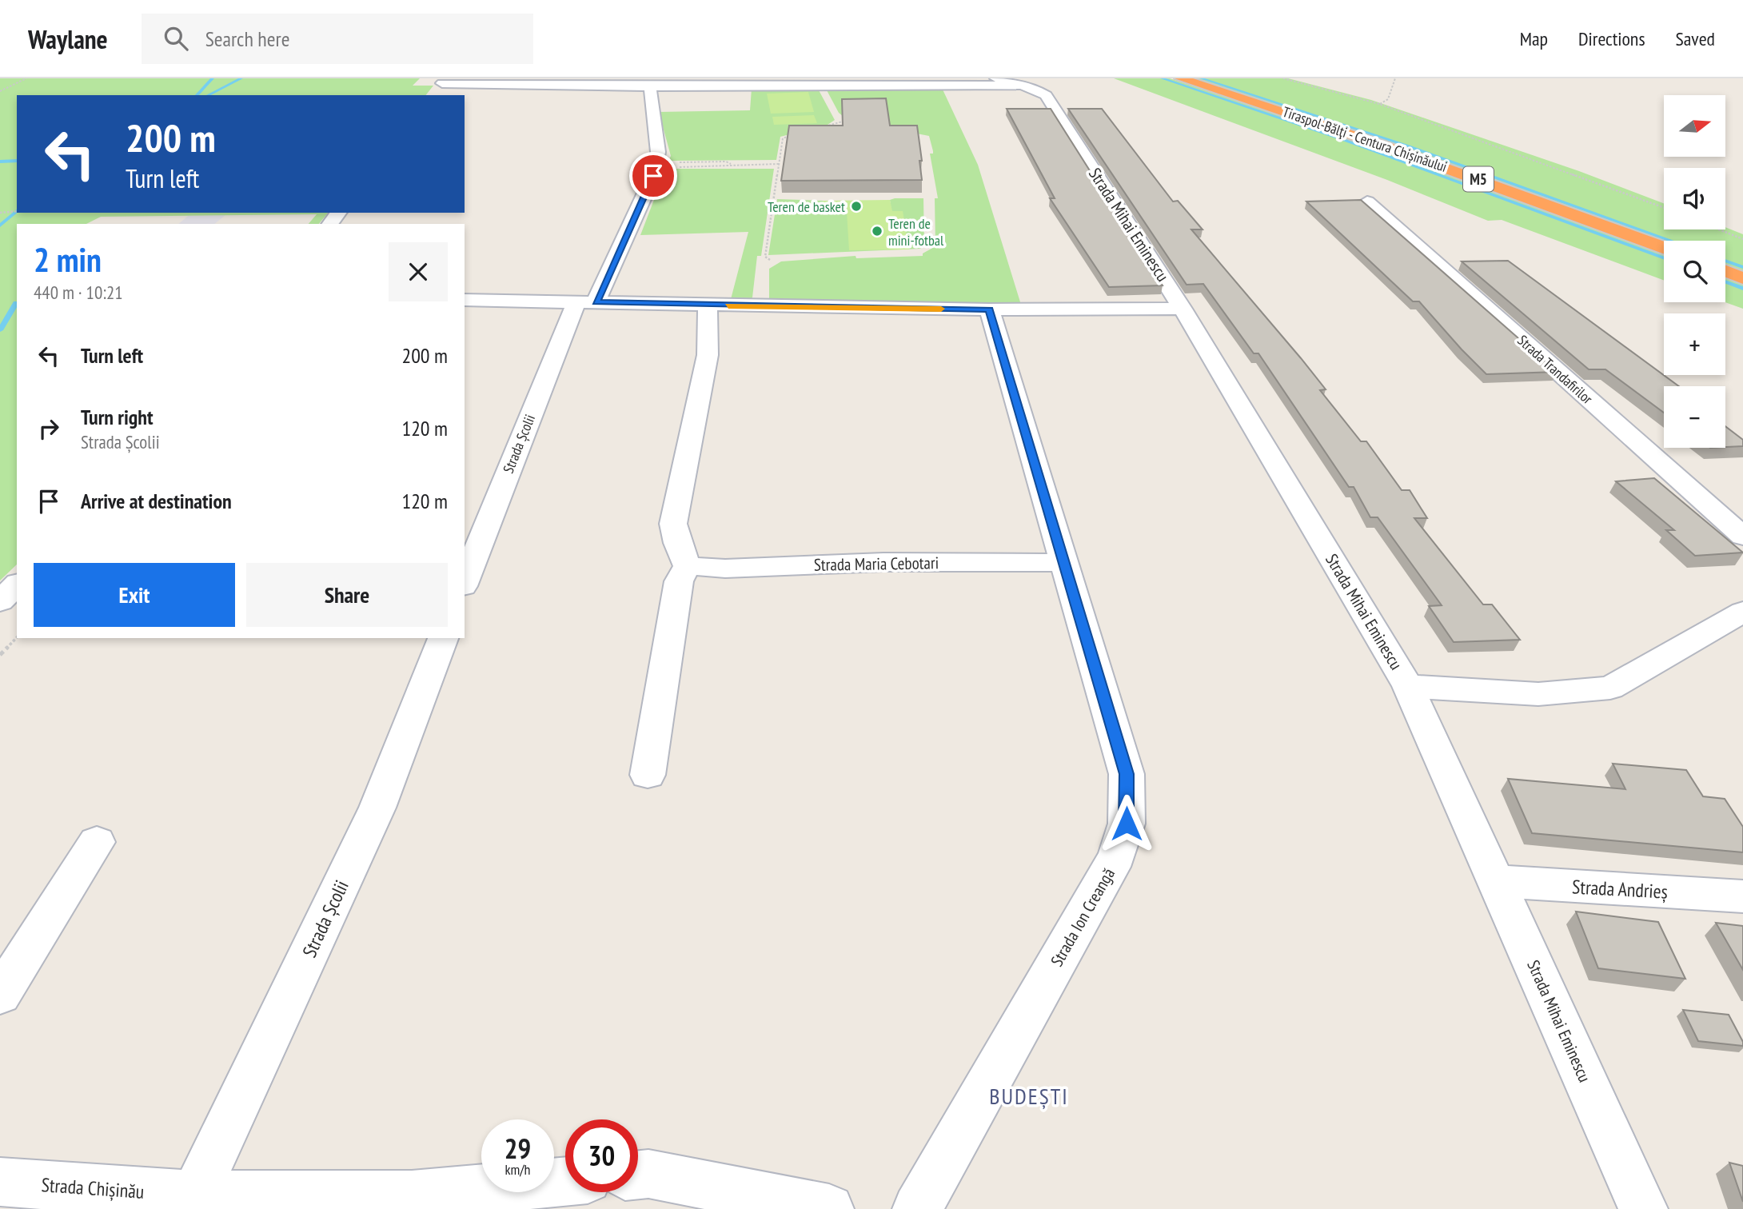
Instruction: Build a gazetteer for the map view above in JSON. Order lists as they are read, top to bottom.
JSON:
{
  "streets": {
    "highway": ["Tiraspol-Bălţi - Centura Chișinăului", "M5"],
    "street": [
      "Strada Mihai Eminescu",
      "Strada Trandafirilor",
      "Strada Școlii",
      "Strada Maria Cebotari",
      "Strada Andrieș",
      "Strada Ion Creangă",
      "Strada Chișinău"
    ]
  },
  "crossings": [
    ["Strada Mihai Eminescu", "Strada Andrieș"],
    ["Strada Școlii", "Strada Chișinău"],
    ["Strada Maria Cebotari", "Strada Ion Creangă"]
  ],
  "districts": ["BUDEȘTI"],
  "places": ["Teren de basket", "Teren de mini-fotbal"],
  "north": "right",
  "page": {
    "header": "Waylane",
    "search": "Search here",
    "nav": ["Map", "Directions", "Saved"],
    "map_buttons": ["+", "−"],
    "turn": ["200 m", "Turn left"],
    "heading": ["2 min", "440 m · 10:21"],
    "list": [
      {
        "name": "Turn left",
        "value": "200 m"
      },
      {
        "name": "Turn right",
        "note": "Strada Școlii",
        "value": "120 m"
      },
      {
        "name": "Arrive at destination",
        "value": "120 m"
      }
    ],
    "buttons": ["Exit", "Share"],
    "speed": "29 km/h",
    "limit": "30"
  }
}
